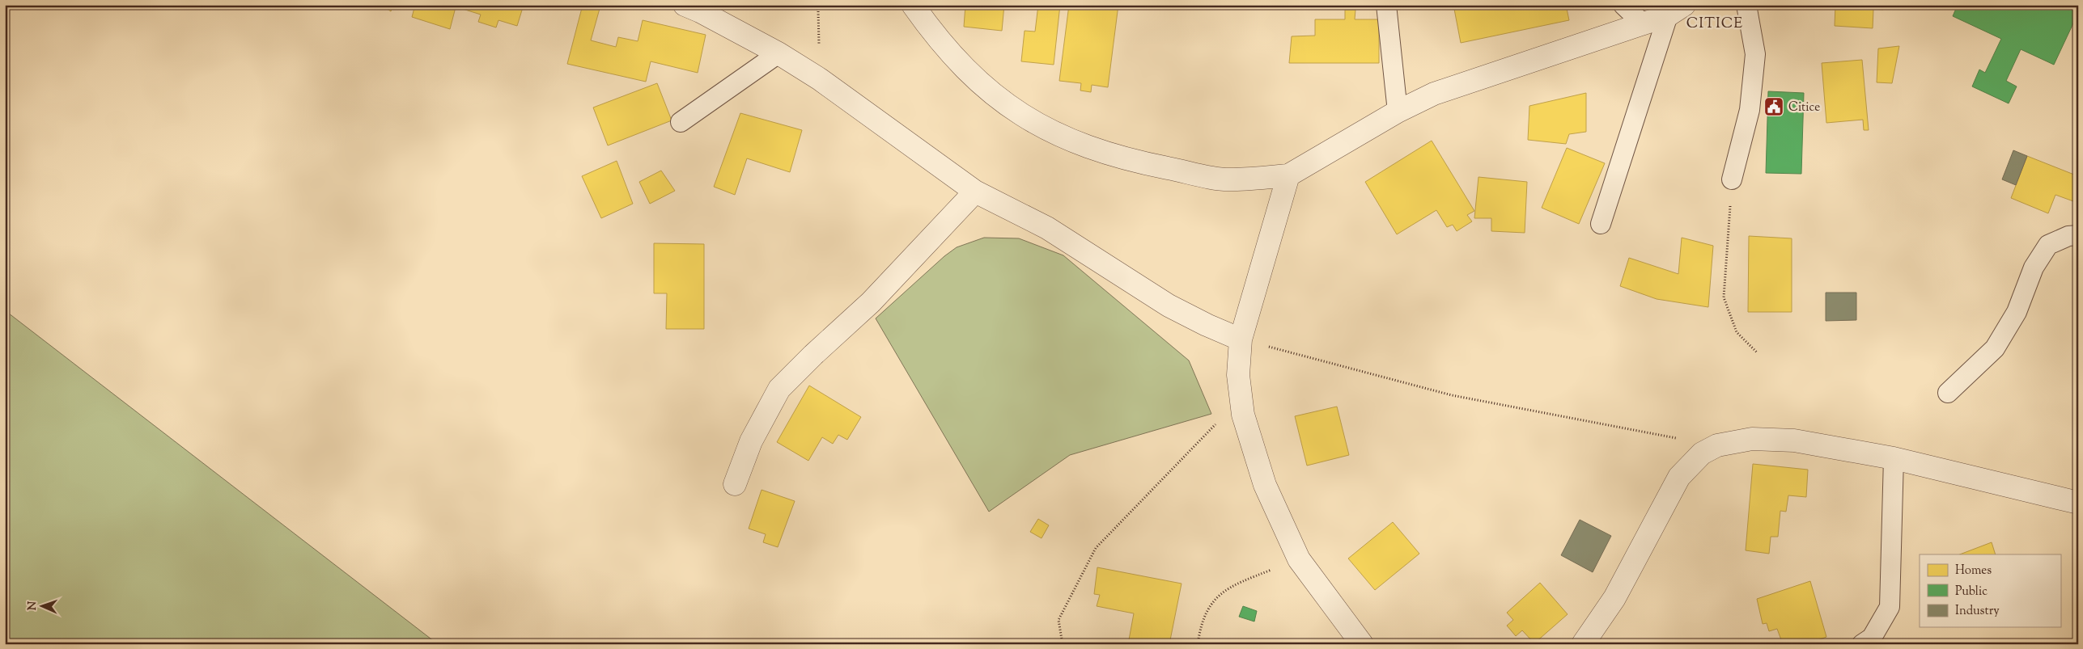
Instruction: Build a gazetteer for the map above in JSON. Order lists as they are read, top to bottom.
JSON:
{
  "districts": ["CITICE"],
  "places": {
    "public building": ["Citice"]
  },
  "legend": ["Homes", "Public", "Industry"],
  "north": "left"
}
